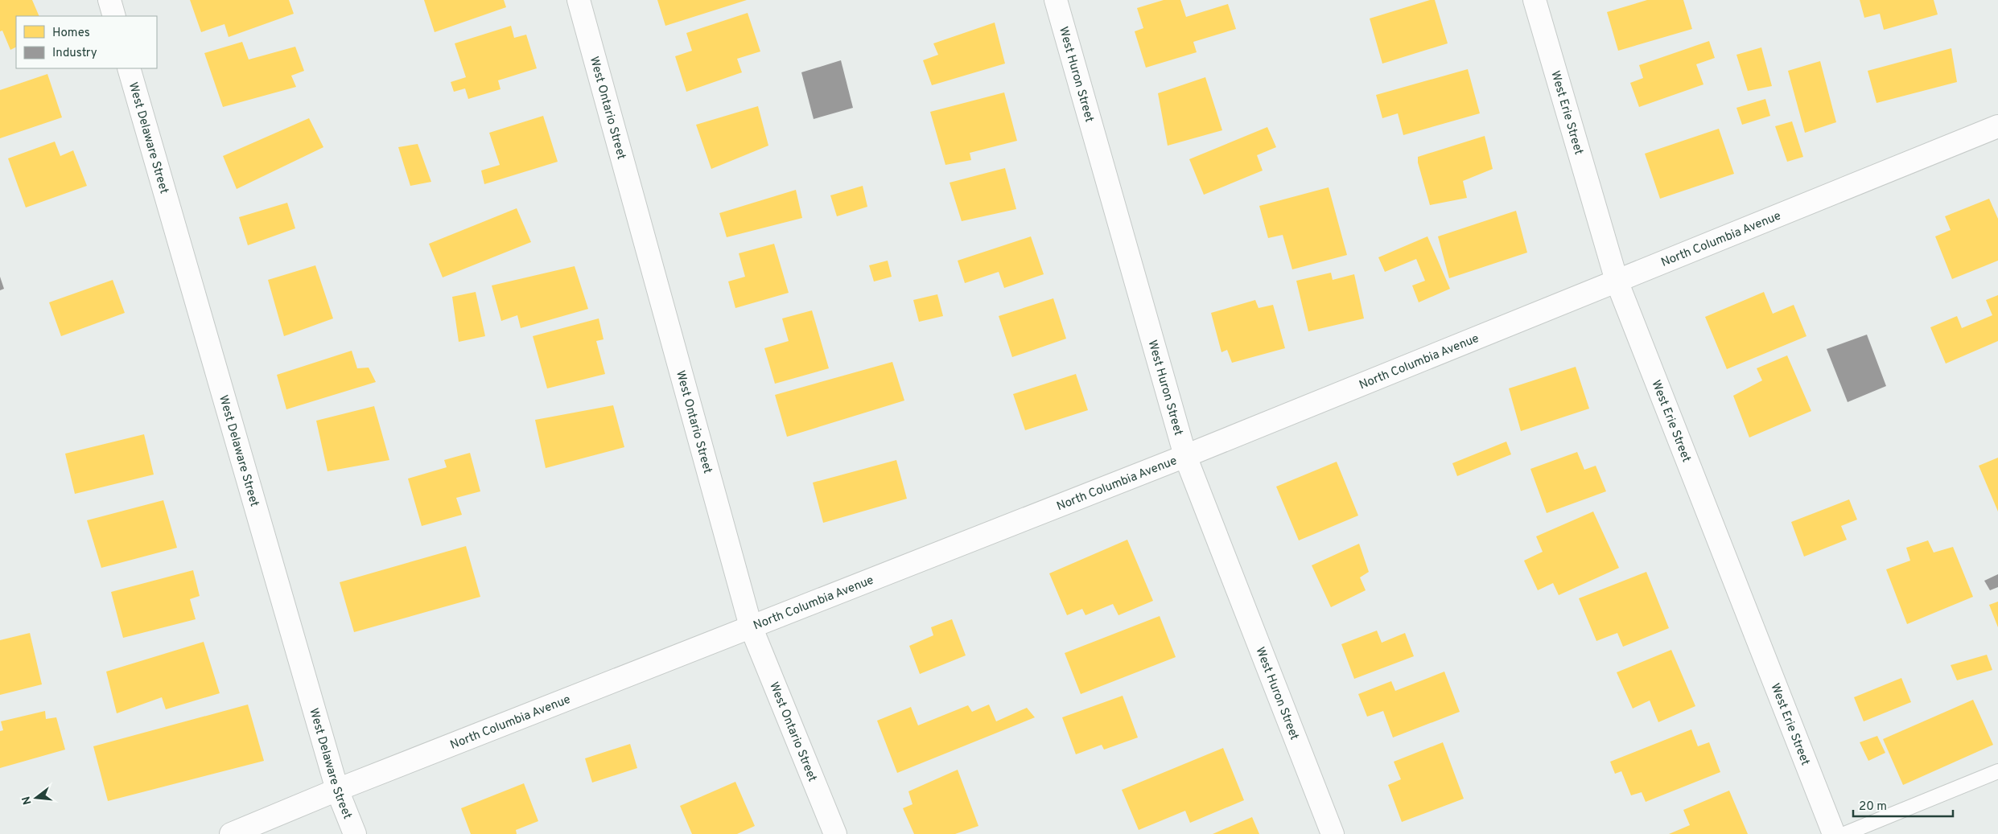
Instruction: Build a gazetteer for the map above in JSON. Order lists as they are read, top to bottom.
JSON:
{
  "streets": {
    "street": [
      "West Huron Street",
      "West Ontario Street",
      "West Erie Street",
      "West Delaware Street",
      "North Columbia Avenue"
    ]
  },
  "crossings": [
    ["West Huron Street", "North Columbia Avenue"],
    ["West Ontario Street", "North Columbia Avenue"],
    ["West Erie Street", "North Columbia Avenue"],
    ["West Delaware Street", "North Columbia Avenue"]
  ],
  "legend": ["Homes", "Industry"],
  "scale_bar": "20 m",
  "north": "left"
}
